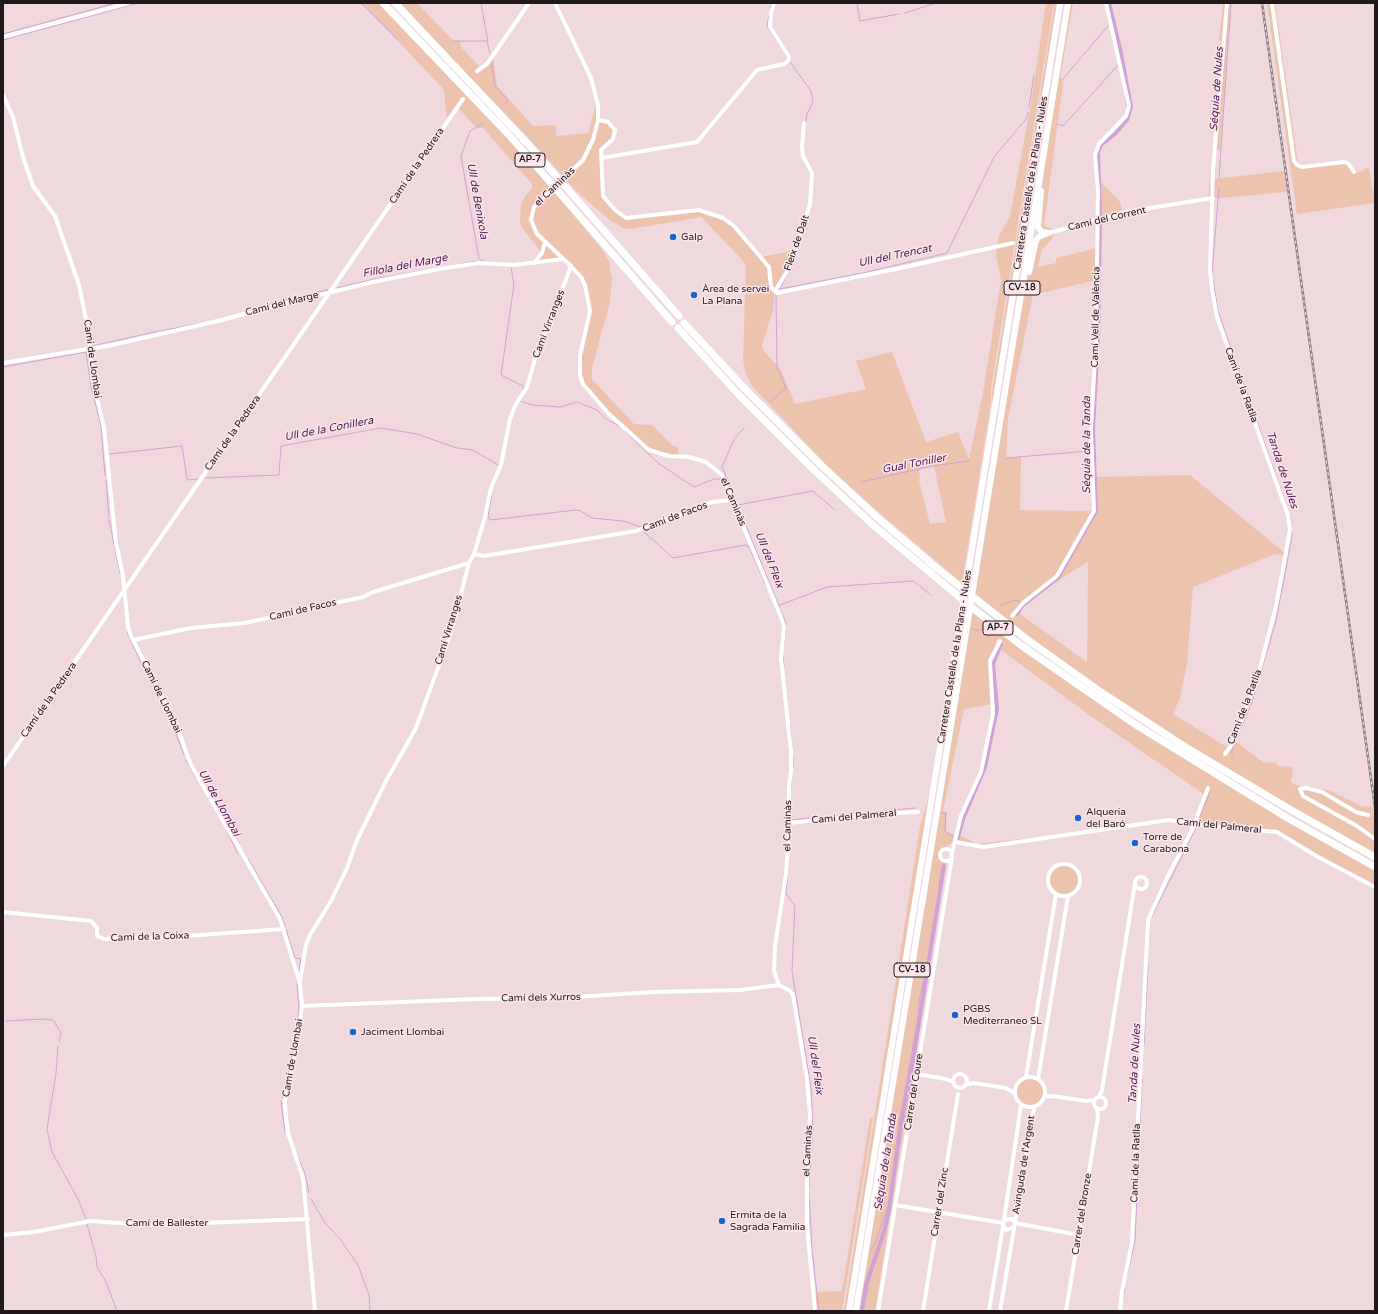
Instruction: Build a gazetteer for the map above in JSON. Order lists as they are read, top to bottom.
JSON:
{
  "streets": {
    "highway": ["AP-7"],
    "main road": ["Carretera Castelló de la Plana - Nules", "CV-18"],
    "street": [
      "Camí de la Pedrera",
      "el Caminàs",
      "Camí del Corrent",
      "Fleix de Dalt",
      "Camí del Marge",
      "Camí Vell de València",
      "Camí Virranges",
      "Camí de Llombai",
      "Camí de la Ratlla",
      "Camí de Facos",
      "Camí del Palmeral",
      "Camí de la Coixa",
      "Camí dels Xurros",
      "Carrer del Coure",
      "Avinguda de l'Argent",
      "Carrer del Zinc",
      "Carrer del Bronze",
      "Camí de Ballester"
    ]
  },
  "crossings": [
    ["Camí de la Pedrera", "Camí del Marge"],
    ["Camí de la Pedrera", "Camí de Llombai"],
    ["Carretera Castelló de la Plana - Nules", "CV-18"],
    ["el Caminàs", "Camí del Marge"],
    ["el Caminàs", "Camí Virranges"],
    ["el Caminàs", "Camí de Facos"],
    ["el Caminàs", "Camí del Palmeral"],
    ["el Caminàs", "Camí dels Xurros"],
    ["Camí del Corrent", "CV-18"],
    ["Camí del Corrent", "Camí Vell de València"],
    ["Camí del Corrent", "Camí de la Ratlla"],
    ["Camí del Marge", "Camí de Llombai"],
    ["Camí Virranges", "Camí de Llombai"],
    ["Camí Virranges", "Camí de Facos"],
    ["Camí de Llombai", "Camí de Facos"],
    ["Camí de Llombai", "Camí de la Coixa"],
    ["Camí de Llombai", "Camí dels Xurros"],
    ["Camí de Llombai", "Camí de Ballester"],
    ["Camí de la Ratlla", "Camí del Palmeral"],
    ["Camí del Palmeral", "Carrer del Coure"]
  ],
  "water": [
    "Séquia de Nules",
    "Ull de Benixola",
    "Ull del Trencat",
    "Fillola del Marge",
    "Ull de la Conillera",
    "Séquia de la Tanda",
    "Gual Toniller",
    "Tanda de Nules",
    "Ull del Fleix",
    "Ull de Llombai"
  ],
  "places": [
    "Galp",
    "Àrea de servei La Plana",
    "Alqueria del Baró",
    "Torre de Carabona",
    "PGBS Mediterraneo SL",
    "Jaciment Llombai",
    "Ermita de la Sagrada Familia"
  ]
}
